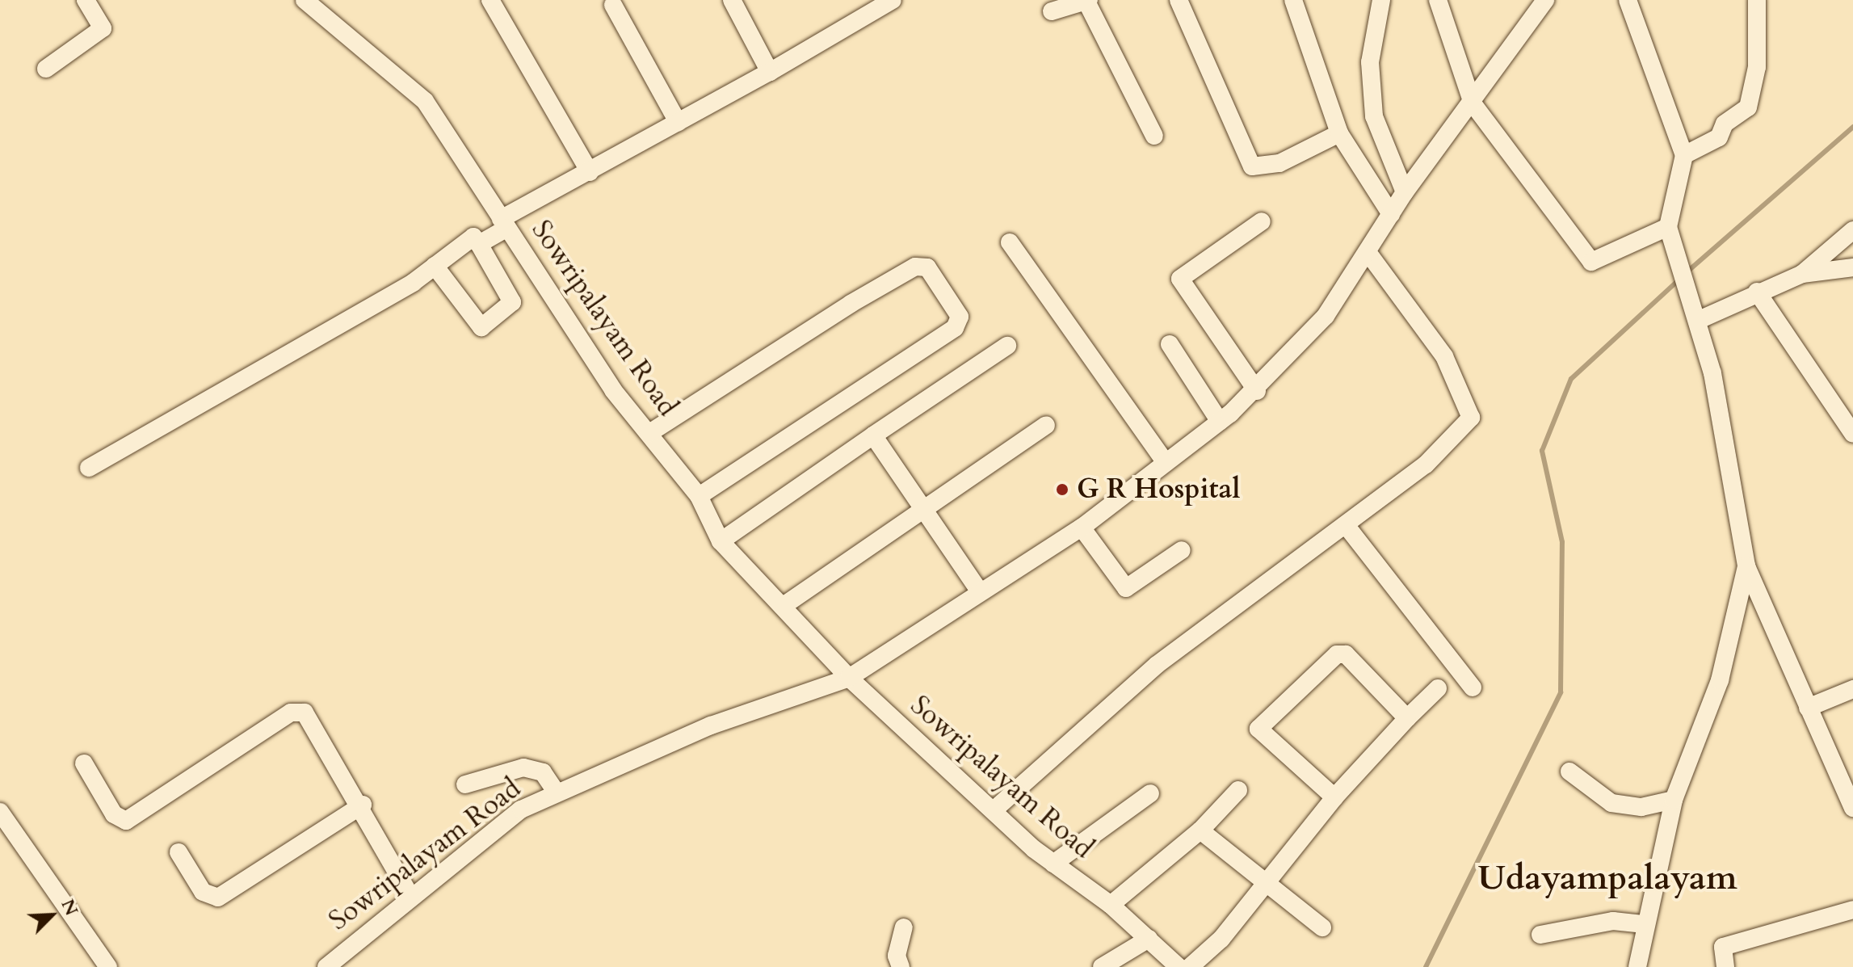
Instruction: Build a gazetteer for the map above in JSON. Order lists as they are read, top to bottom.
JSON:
{
  "streets": {
    "street": ["Sowripalayam Road"]
  },
  "districts": ["Udayampalayam"],
  "places": ["G R Hospital"],
  "north": "top right"
}
